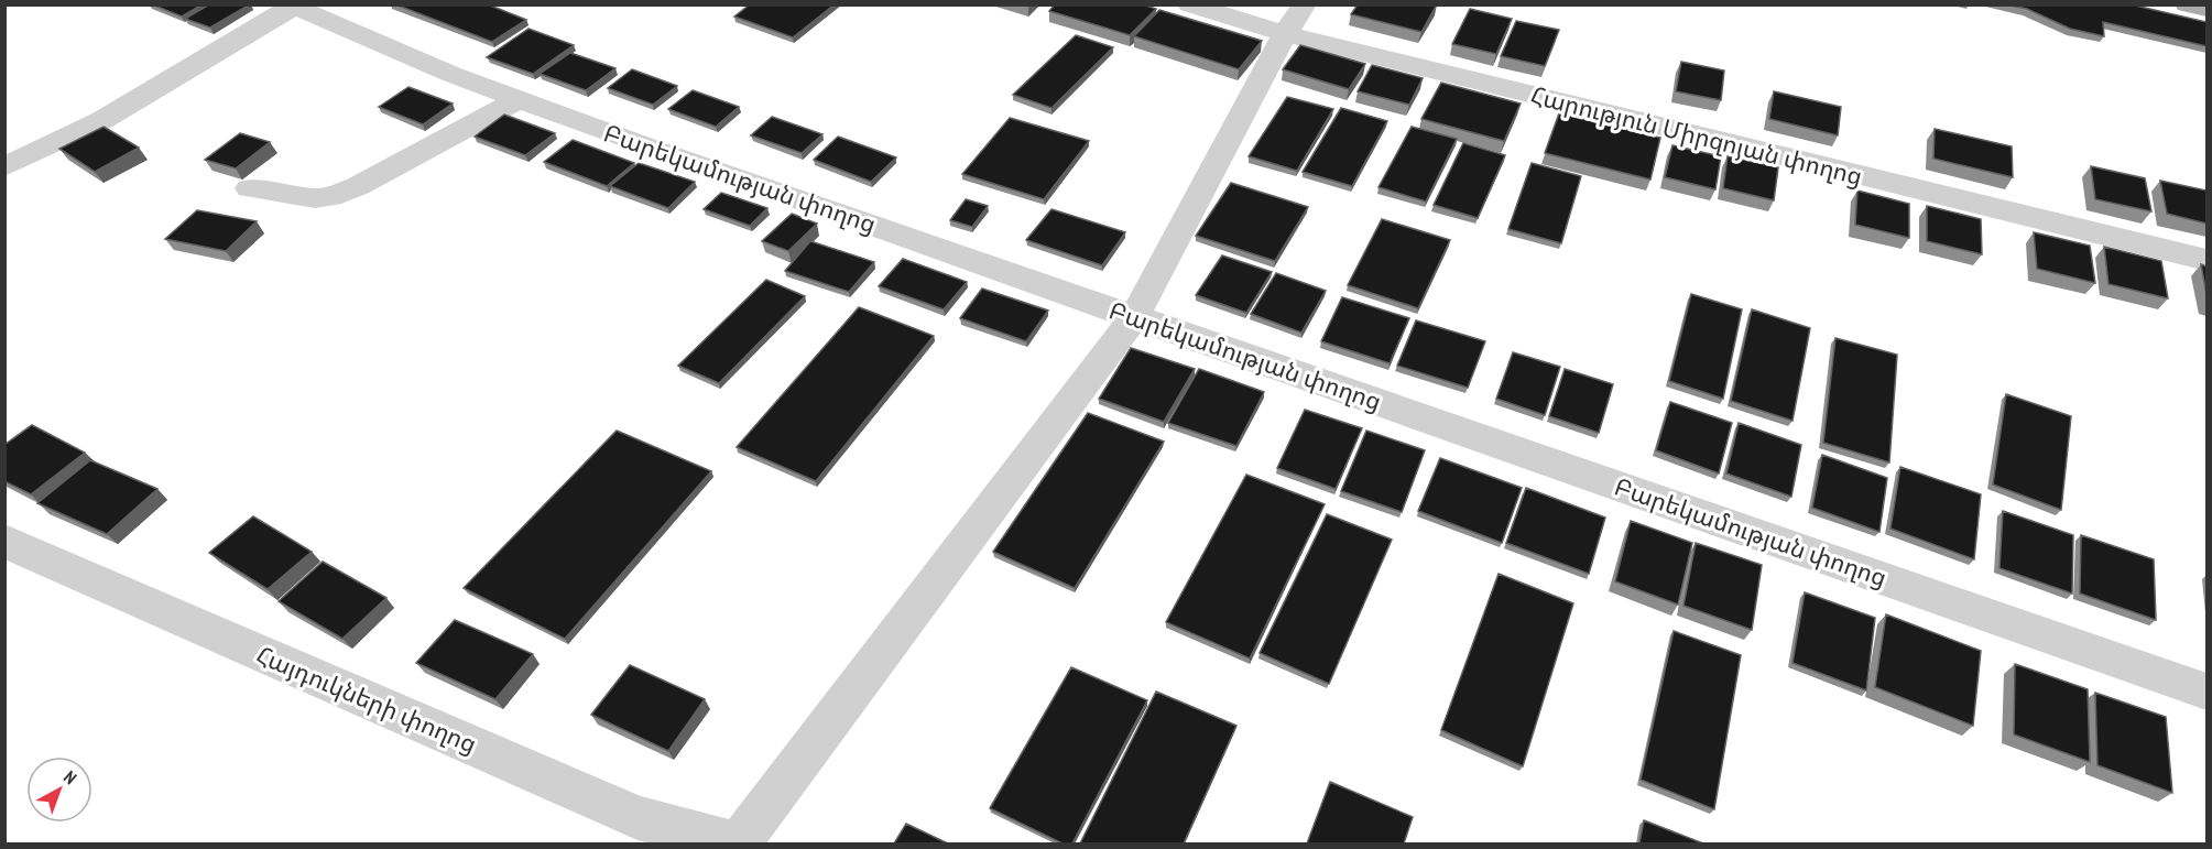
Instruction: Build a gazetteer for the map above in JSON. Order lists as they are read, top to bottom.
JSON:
{
  "streets": {
    "street": ["Հարություն Միրզոյան փողոց", "Բարեկամության փողոց", "Հայդուկների փողոց"]
  },
  "north": "top right"
}
